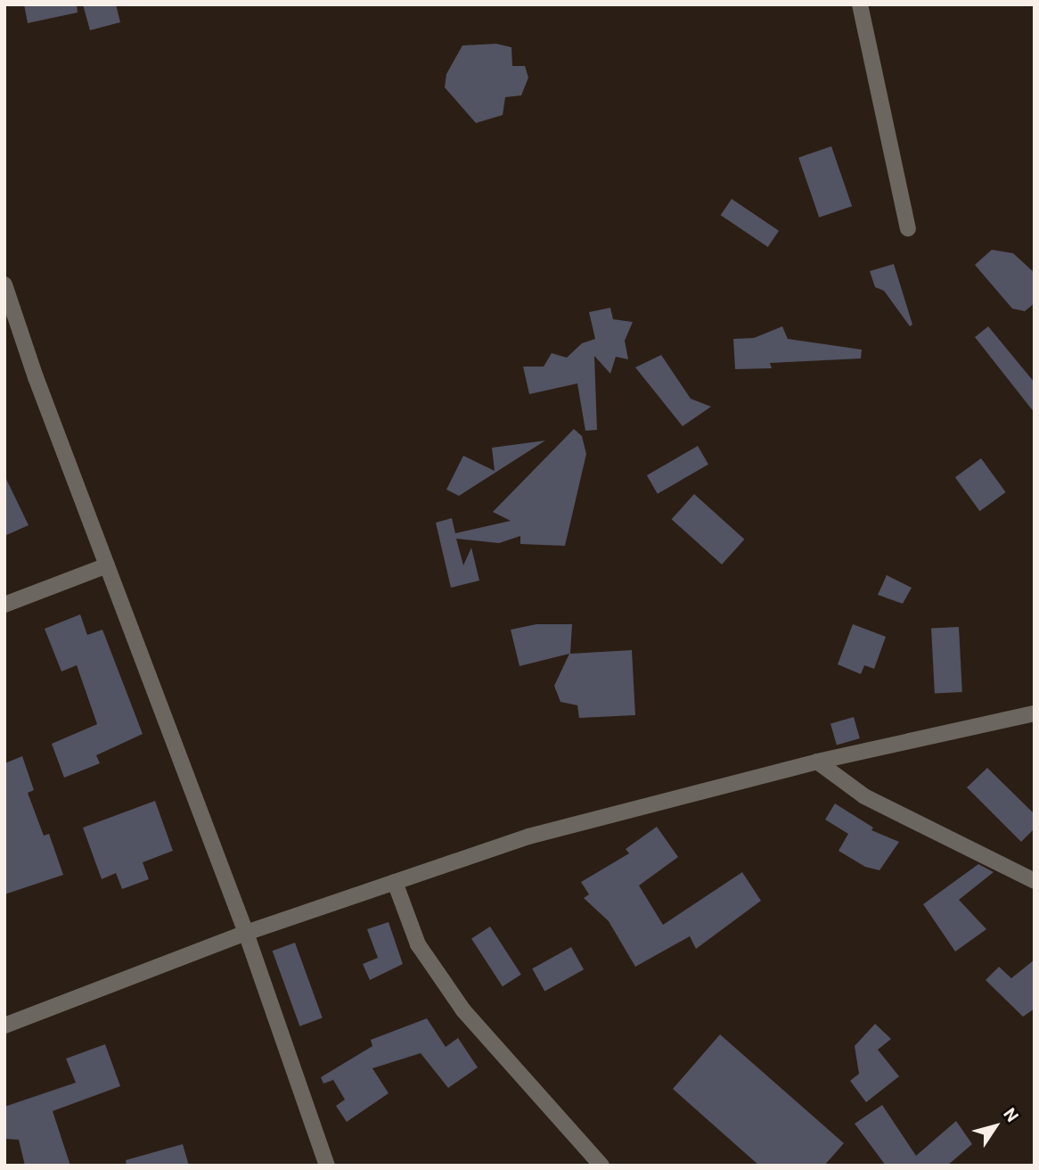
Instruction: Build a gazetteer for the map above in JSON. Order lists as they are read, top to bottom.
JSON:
{
  "north": "top right"
}
